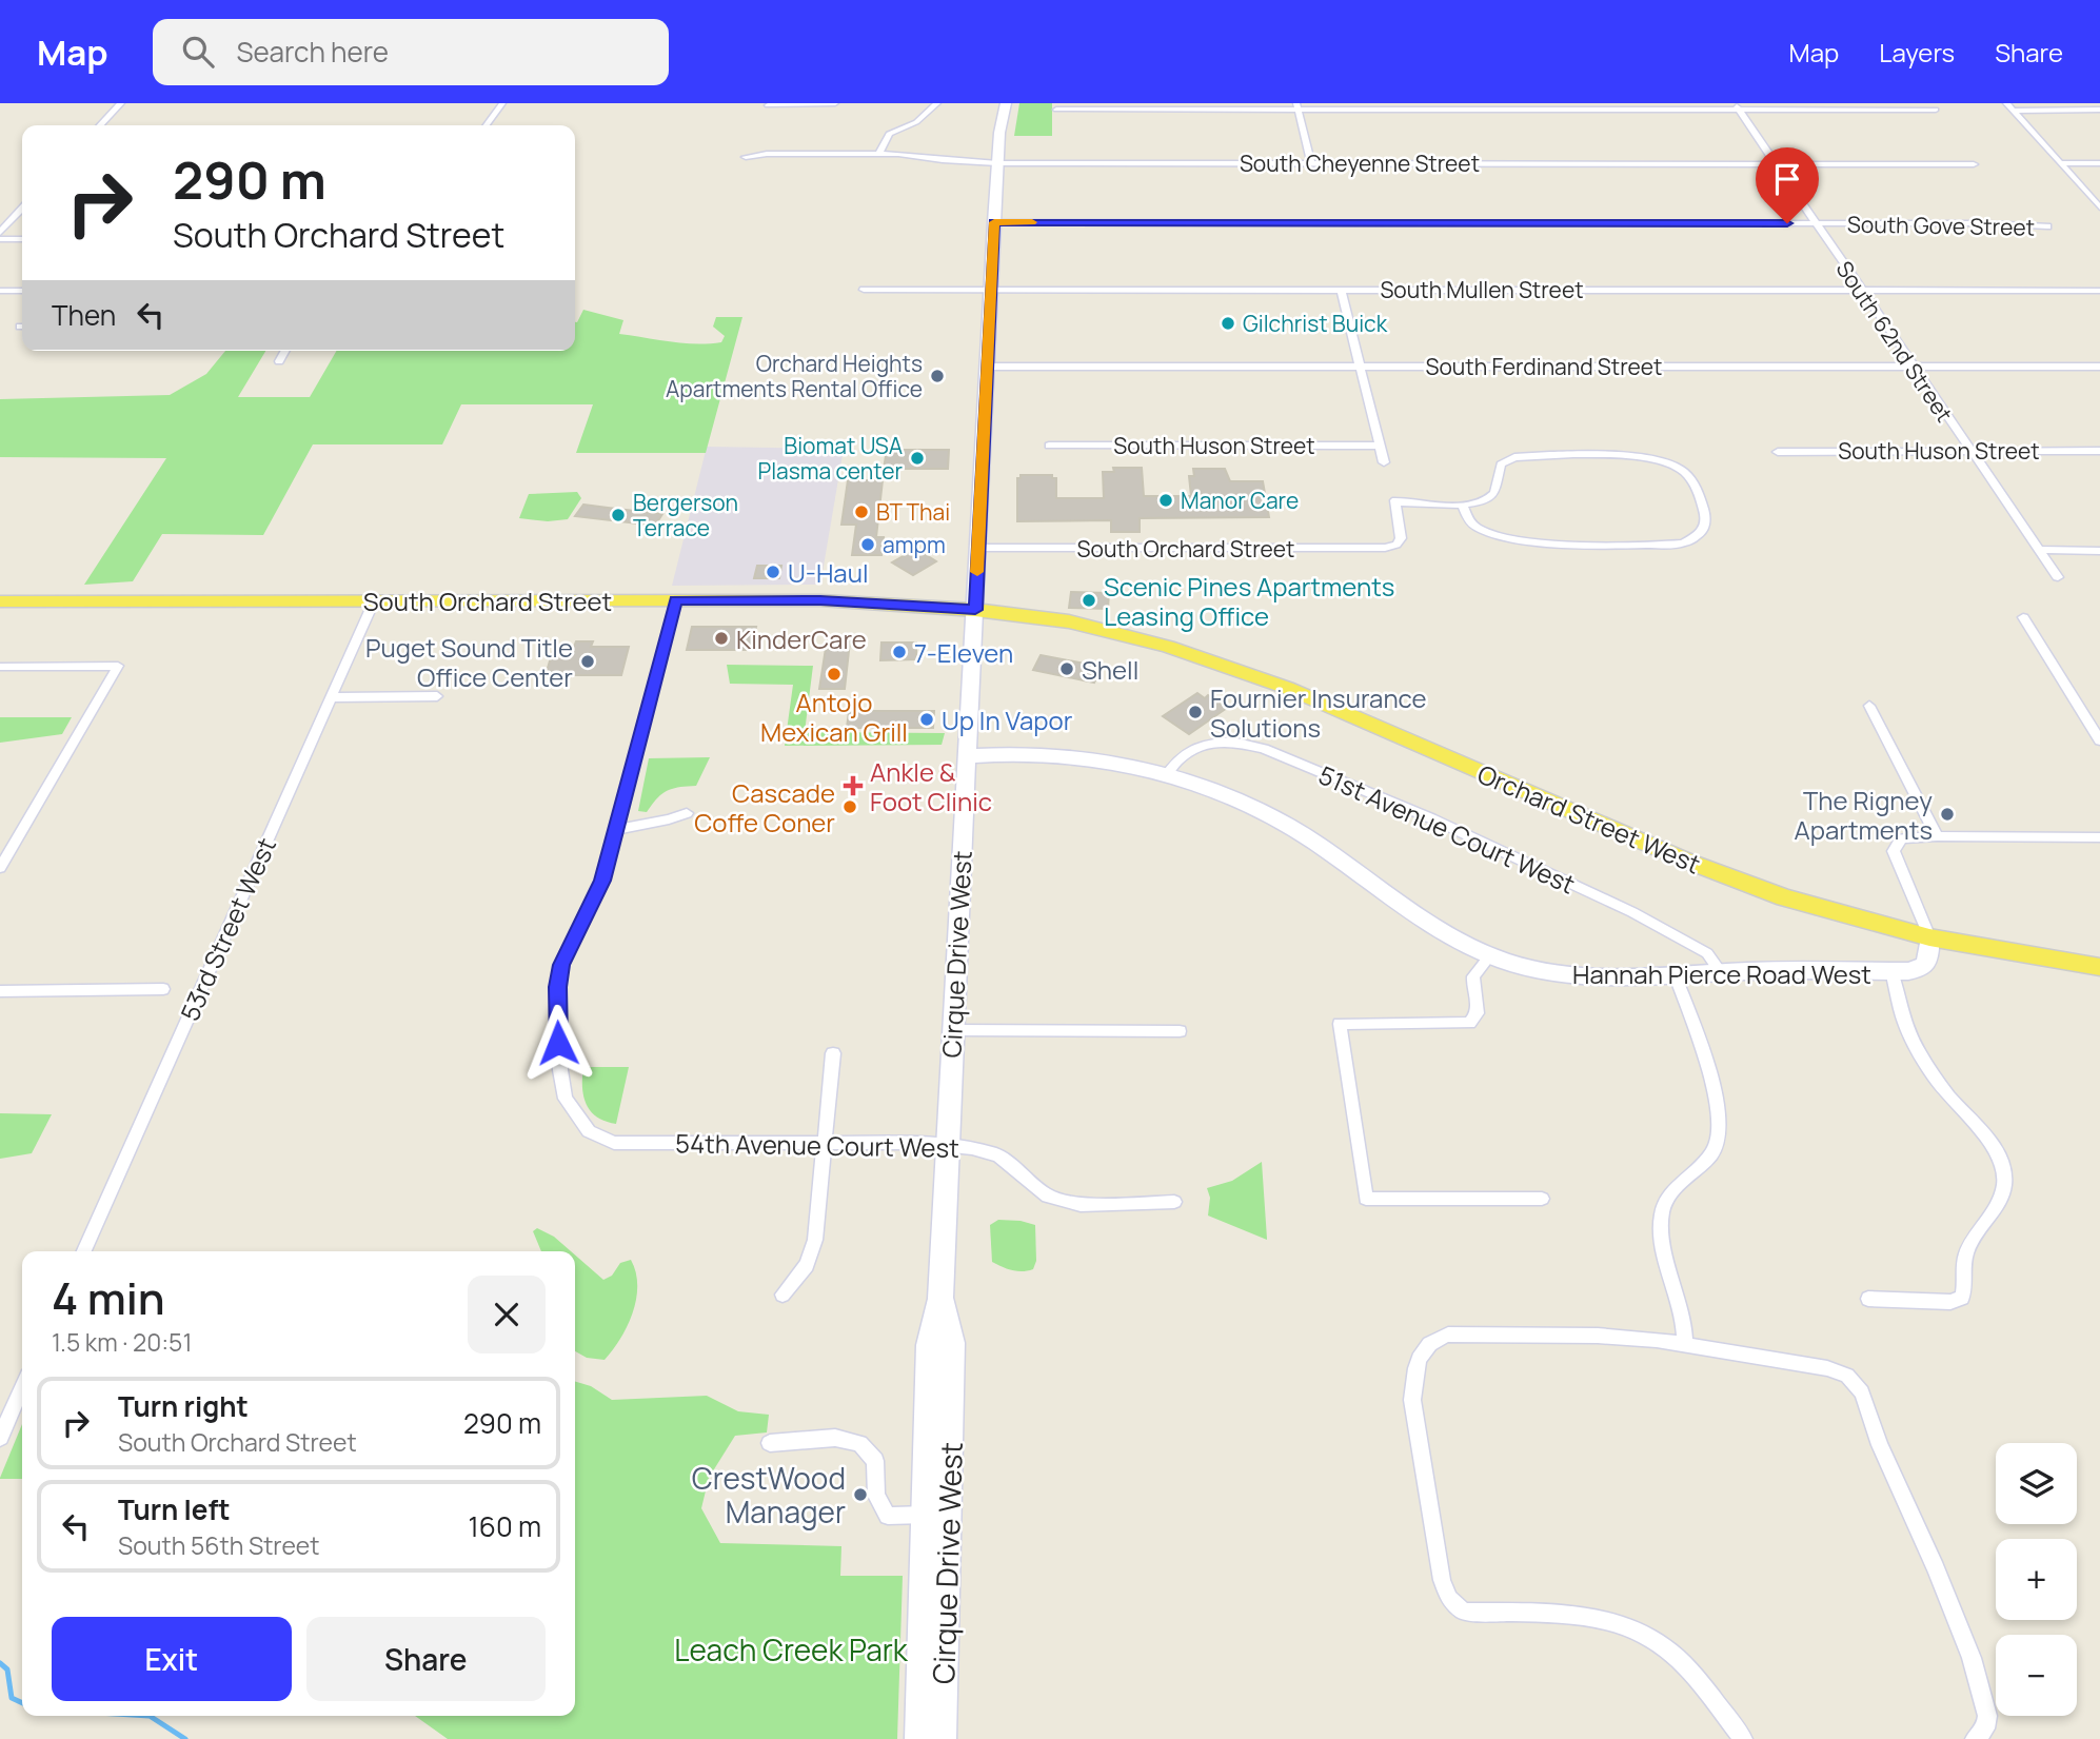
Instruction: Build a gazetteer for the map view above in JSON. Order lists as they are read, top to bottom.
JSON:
{
  "streets": {
    "main road": [
      "South Orchard Street",
      "Orchard Street West",
      "Cirque Drive West",
      "Hannah Pierce Road West"
    ],
    "street": [
      "South Cheyenne Street",
      "South Gove Street",
      "South Mullen Street",
      "South 62nd Street",
      "South Ferdinand Street",
      "South Huson Street",
      "51st Avenue Court West",
      "53rd Street West",
      "54th Avenue Court West"
    ]
  },
  "crossings": [
    ["South Cheyenne Street", "South 62nd Street"],
    ["South Cheyenne Street", "Cirque Drive West"],
    ["South Gove Street", "South 62nd Street"],
    ["South Gove Street", "Cirque Drive West"],
    ["South Mullen Street", "South 62nd Street"],
    ["South Mullen Street", "Cirque Drive West"],
    ["South 62nd Street", "South Ferdinand Street"],
    ["South 62nd Street", "South Huson Street"],
    ["South Ferdinand Street", "Cirque Drive West"],
    ["South Orchard Street", "Orchard Street West"],
    ["South Orchard Street", "53rd Street West"],
    ["South Orchard Street", "Cirque Drive West"],
    ["Orchard Street West", "Cirque Drive West"],
    ["Orchard Street West", "Hannah Pierce Road West"],
    ["51st Avenue Court West", "Hannah Pierce Road West"],
    ["Cirque Drive West", "Hannah Pierce Road West"],
    ["Cirque Drive West", "54th Avenue Court West"]
  ],
  "parks": ["Leach Creek Park"],
  "places": {
    "other": [
      "Gilchrist Buick",
      "Orchard Heights Apartments Rental Office",
      "Biomat USA Plasma center",
      "Manor Care",
      "BT Thai",
      "Bergerson Terrace",
      "ampm",
      "U-Haul",
      "Scenic Pines Apartments Leasing Office",
      "KinderCare",
      "7-Eleven",
      "Puget Sound Title Office Center",
      "Shell",
      "Antojo Mexican Grill",
      "Fournier Insurance Solutions",
      "Up In Vapor",
      "Cascade Coffe Coner",
      "The Rigney Apartments",
      "CrestWood Manager"
    ],
    "health": ["Ankle & Foot Clinic"]
  },
  "page": {
    "header": "Map",
    "search": "Search here",
    "nav": ["Map", "Layers", "Share"],
    "turn": ["290 m", "South Orchard Street"],
    "then": "Then",
    "heading": ["4 min", "1.5 km · 20:51"],
    "list": [
      {
        "name": "Turn right",
        "note": "South Orchard Street",
        "value": "290 m"
      },
      {
        "name": "Turn left",
        "note": "South 56th Street",
        "value": "160 m"
      }
    ],
    "map_buttons": ["+", "−"],
    "buttons": ["Exit", "Share"]
  }
}
